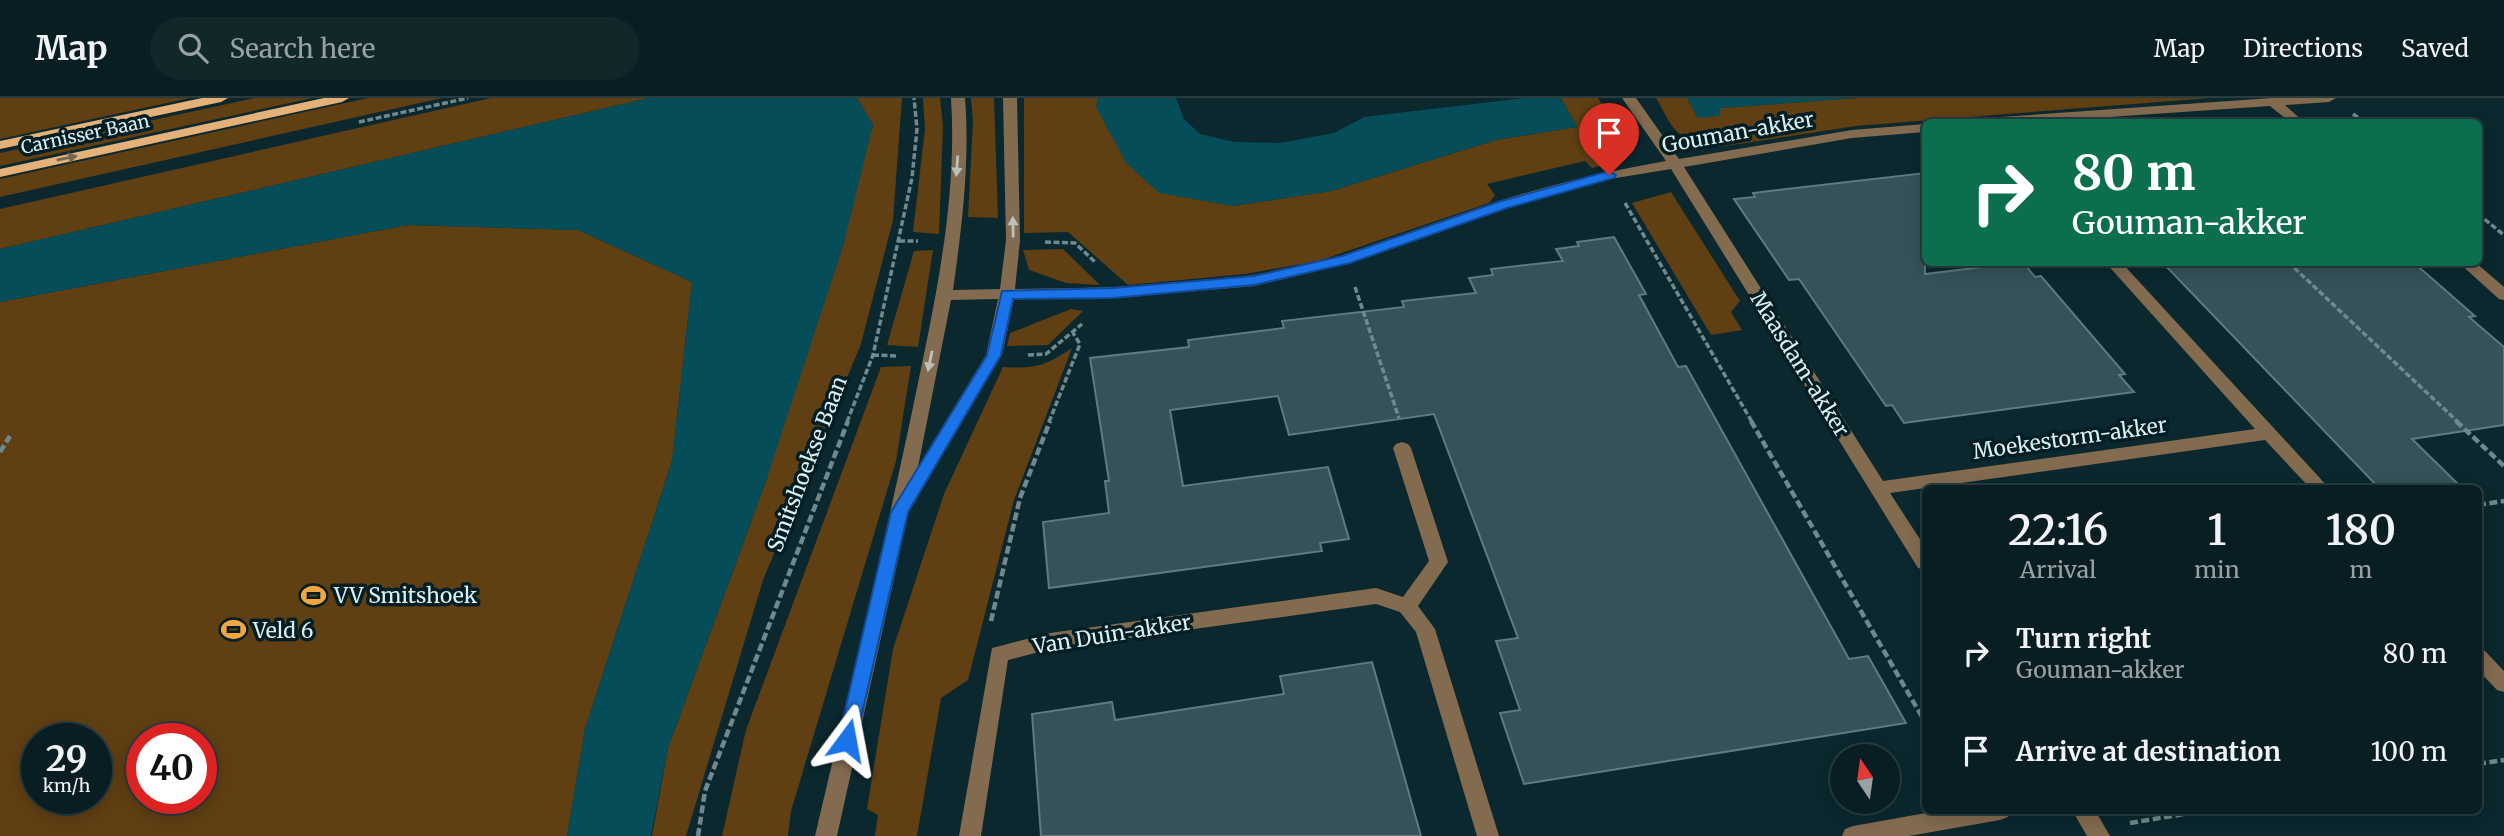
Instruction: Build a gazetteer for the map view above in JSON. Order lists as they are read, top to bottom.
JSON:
{
  "streets": {
    "main road": ["Carnisser Baan"],
    "street": [
      "Gouman-akker",
      "Maasdam-akker",
      "Moekestorm-akker",
      "Van Duin-akker"
    ],
    "path": ["Smitshoekse Baan"]
  },
  "crossings": [
    ["Gouman-akker", "Maasdam-akker"],
    ["Maasdam-akker", "Moekestorm-akker"]
  ],
  "places": {
    "sports": ["VV Smitshoek", "Veld 6"]
  },
  "north": "top",
  "page": {
    "header": "Map",
    "search": "Search here",
    "nav": ["Map", "Directions", "Saved"],
    "turn": ["80 m", "Gouman-akker"],
    "eta": [
      "22:16",
      "Arrival",
      "1",
      "min",
      "180",
      "m"
    ],
    "list": [
      {
        "name": "Turn right",
        "note": "Gouman-akker",
        "value": "80 m"
      },
      {
        "name": "Arrive at destination",
        "value": "100 m"
      }
    ],
    "speed": "29 km/h",
    "limit": "40"
  }
}
